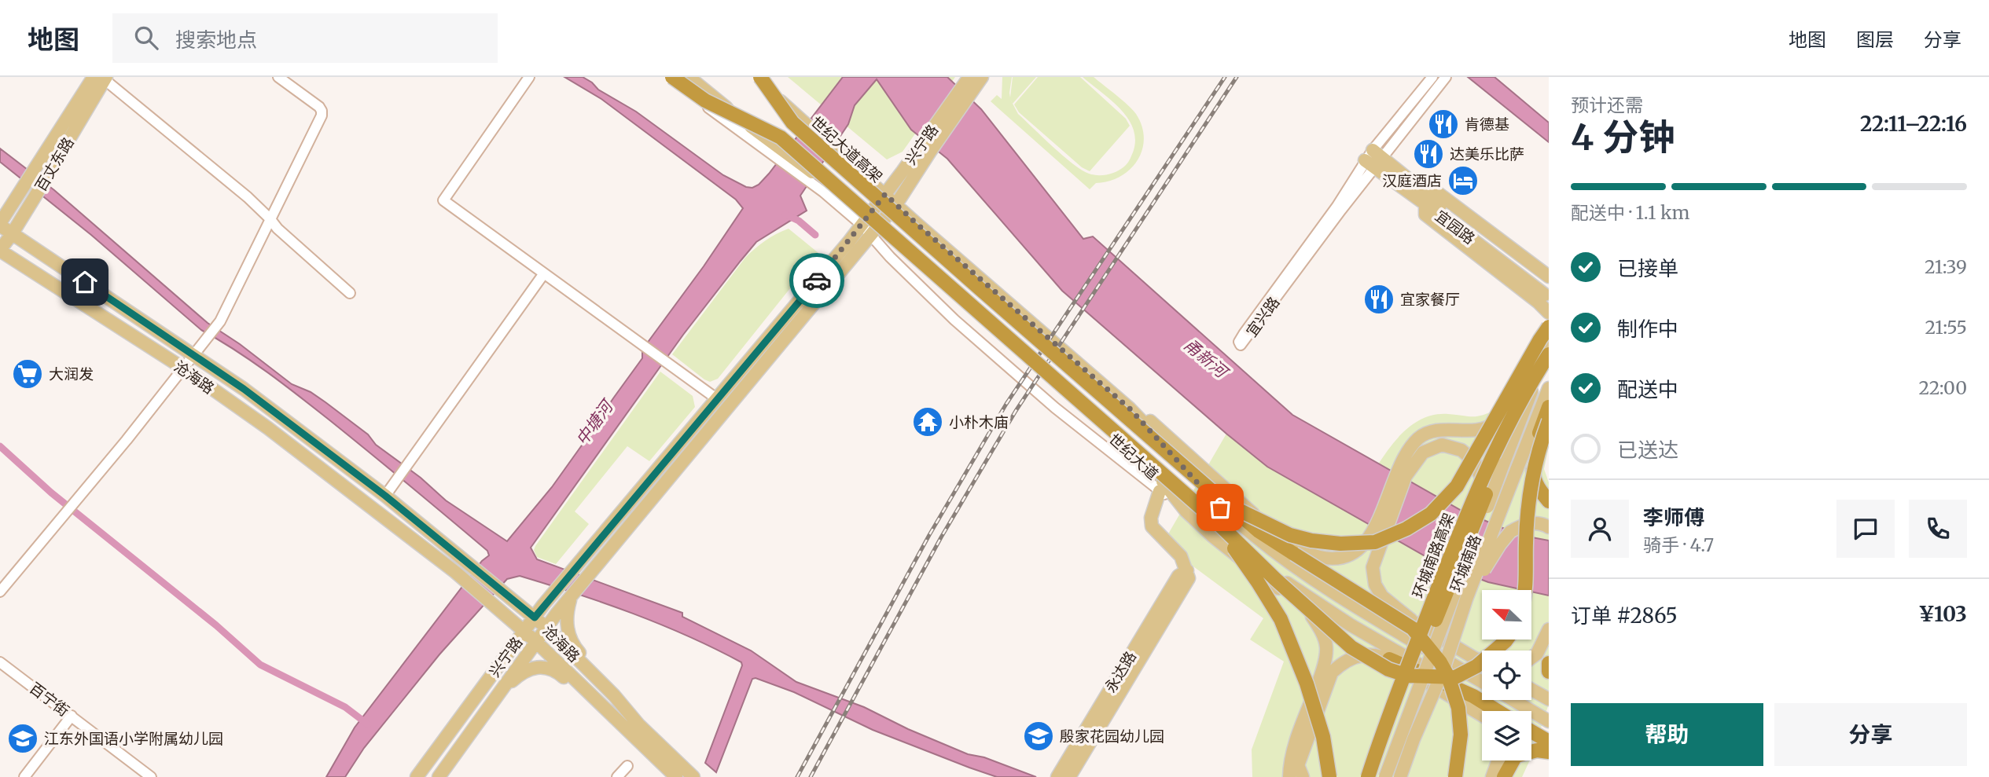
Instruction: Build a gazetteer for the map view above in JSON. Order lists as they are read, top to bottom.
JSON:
{
  "streets": {
    "highway": ["世纪大道高架", "环城南路高架"],
    "main road": [
      "兴宁路",
      "百丈东路",
      "宜园路",
      "沧海路",
      "世纪大道",
      "环城南路",
      "永达路"
    ],
    "street": ["宜兴路", "百宁街"]
  },
  "crossings": [
    ["兴宁路", "沧海路"],
    ["兴宁路", "世纪大道"],
    ["世纪大道高架", "世纪大道"],
    ["百丈东路", "沧海路"],
    ["宜园路", "宜兴路"],
    ["环城南路高架", "环城南路"]
  ],
  "water": ["甬新河", "中塘河"],
  "places": {
    "restaurant": ["肯德基", "达美乐比萨", "宜家餐厅"],
    "hotel": ["汉庭酒店"],
    "supermarket": ["大润发"],
    "temple": ["小朴木庙"],
    "school or university": ["殷家花园幼儿园", "江东外国语小学附属幼儿园"]
  },
  "north": "top left",
  "page": {
    "header": "地图",
    "search": "搜索地点",
    "nav": ["地图", "图层", "分享"],
    "heading": ["4 分钟", "预计还需", "22:11–22:16"],
    "panel": [
      "李师傅",
      "骑手 · 4.7",
      "订单 #2865",
      "¥103"
    ],
    "bar": "配送中 · 1.1 km",
    "list": [
      ["已接单", "21:39"],
      ["制作中", "21:55"],
      ["配送中", "22:00"],
      "已送达"
    ],
    "buttons": ["帮助", "分享"]
  }
}
